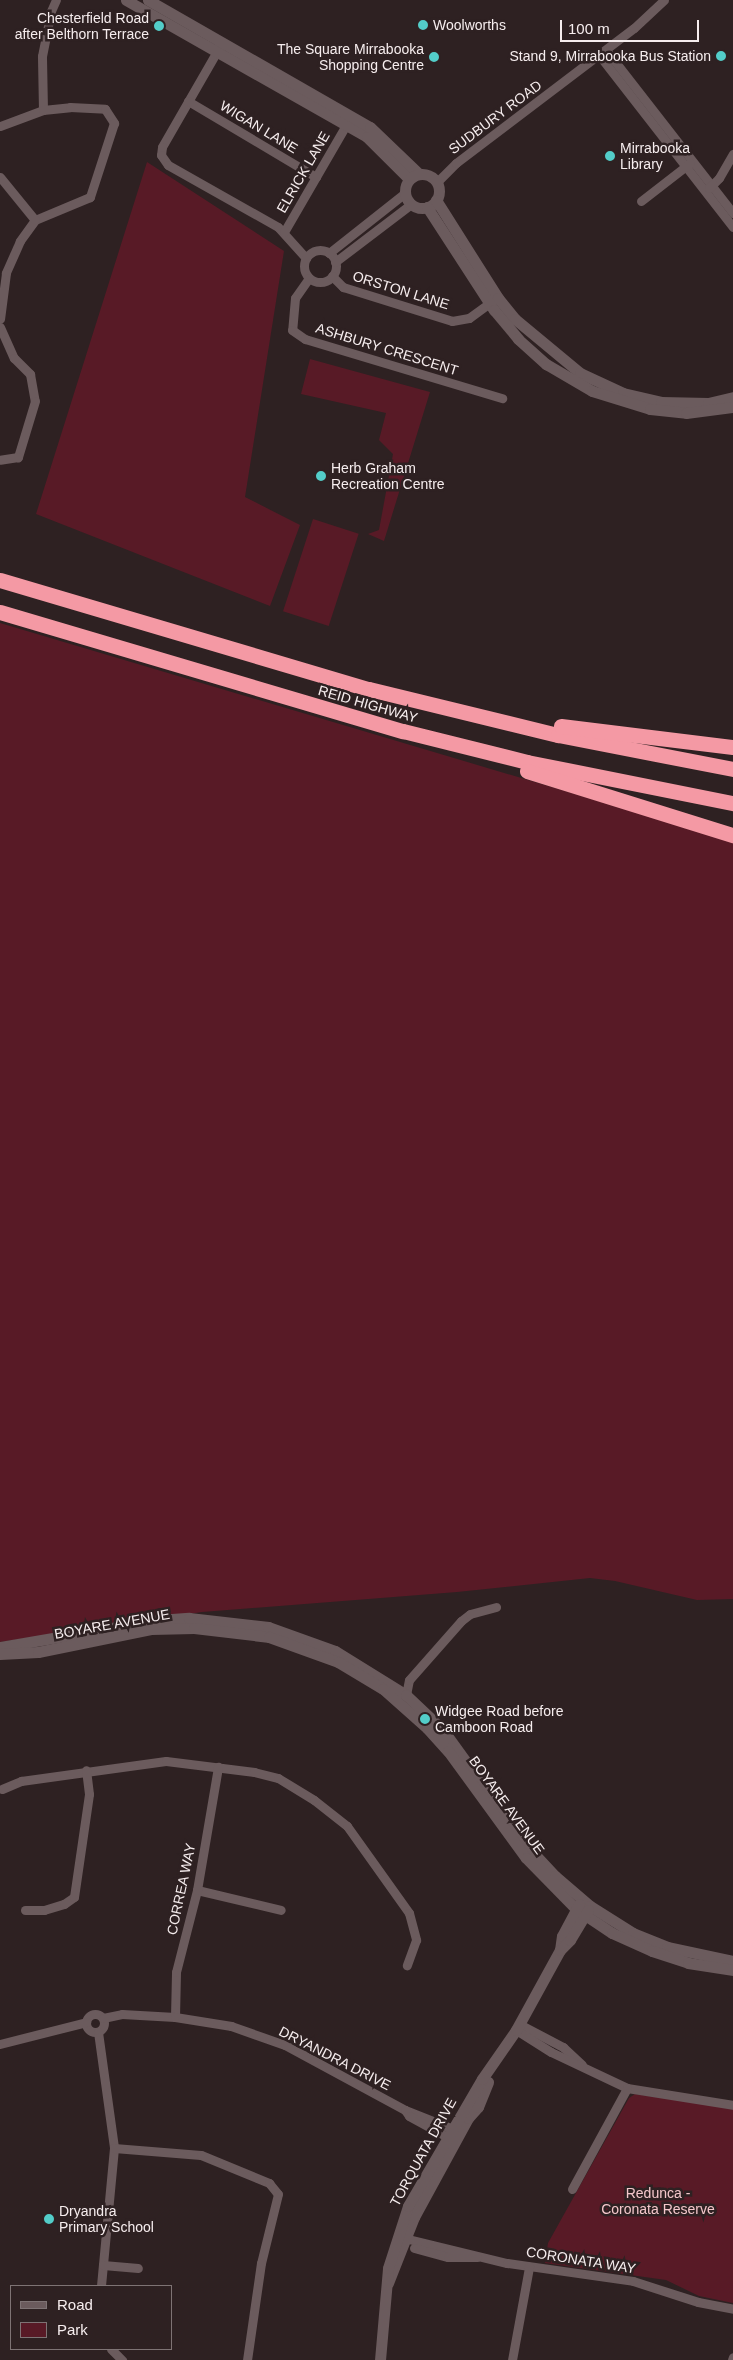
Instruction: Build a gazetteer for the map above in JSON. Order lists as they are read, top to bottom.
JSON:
{
  "streets": {
    "highway": ["REID HIGHWAY"],
    "street": [
      "SUDBURY ROAD",
      "WIGAN LANE",
      "ELRICK LANE",
      "ORSTON LANE",
      "ASHBURY CRESCENT",
      "BOYARE AVENUE",
      "CORREA WAY",
      "DRYANDRA DRIVE",
      "TORQUATA DRIVE",
      "CORONATA WAY"
    ]
  },
  "crossings": [
    ["WIGAN LANE", "ELRICK LANE"],
    ["ORSTON LANE", "ASHBURY CRESCENT"],
    ["BOYARE AVENUE", "TORQUATA DRIVE"],
    ["CORREA WAY", "DRYANDRA DRIVE"],
    ["DRYANDRA DRIVE", "TORQUATA DRIVE"],
    ["TORQUATA DRIVE", "CORONATA WAY"]
  ],
  "parks": ["Redunca - Coronata Reserve"],
  "places": [
    "Woolworths",
    "Chesterfield Road after Belthorn Terrace",
    "Stand 9, Mirrabooka Bus Station",
    "The Square Mirrabooka Shopping Centre",
    "Mirrabooka Library",
    "Herb Graham Recreation Centre",
    "Widgee Road before Camboon Road",
    "Dryandra Primary School"
  ],
  "legend": ["Road", "Park"],
  "scale_bar": "100 m"
}
